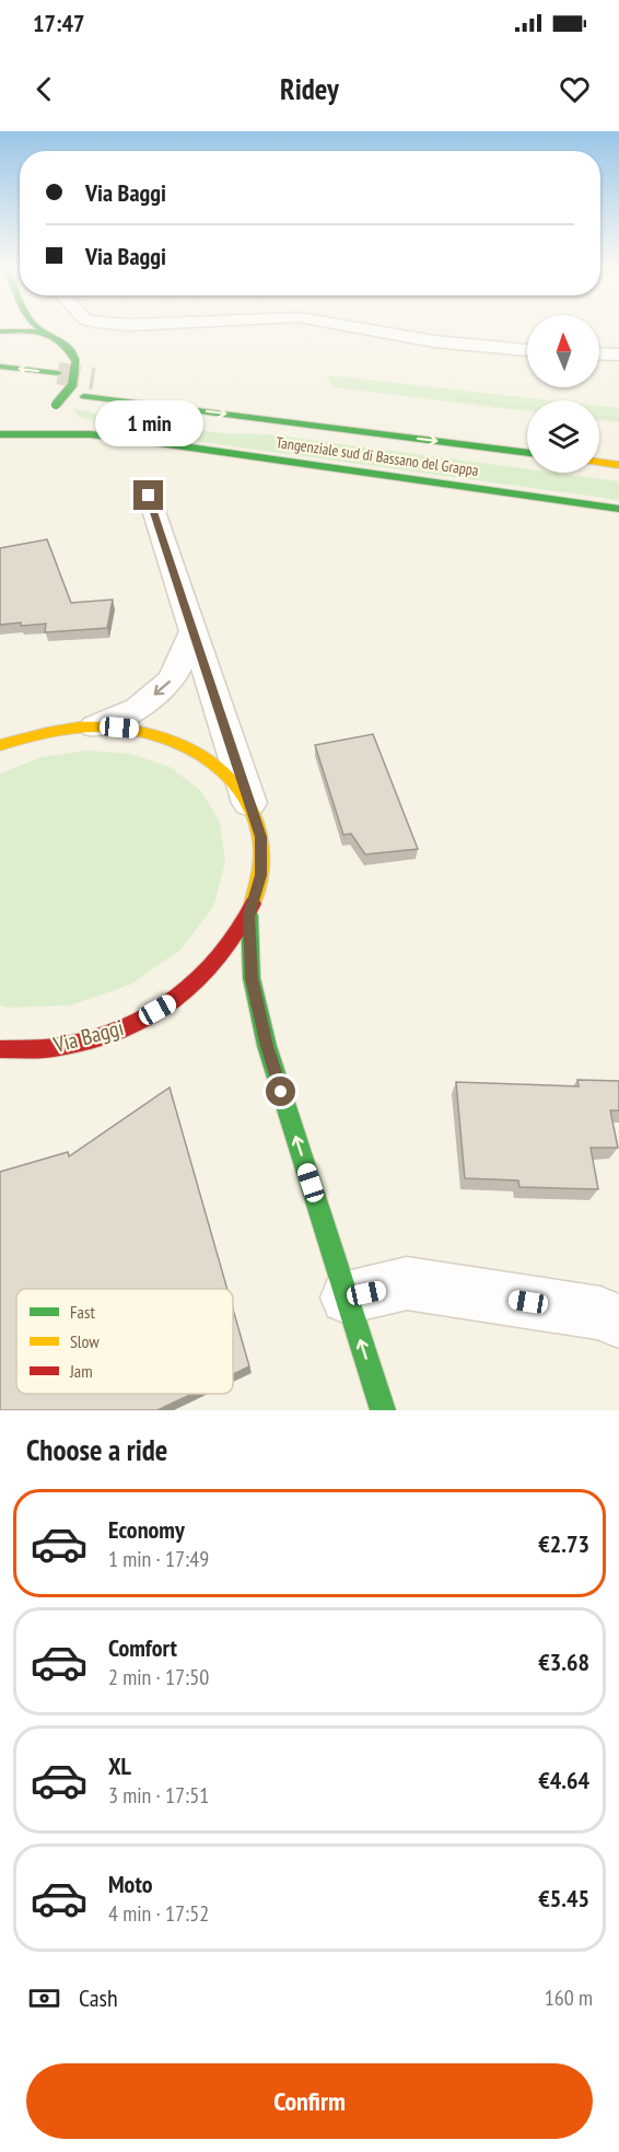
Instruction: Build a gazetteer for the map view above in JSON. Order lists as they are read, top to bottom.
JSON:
{
  "streets": {
    "main road": ["Tangenziale sud di Bassano del Grappa", "Via Baggi"]
  },
  "legend": ["Fast", "Slow", "Jam"],
  "north": "top",
  "page": {
    "status": "17:47",
    "header": "Ridey",
    "banner": ["Via Baggi", "Via Baggi"],
    "bubble": "1 min",
    "heading": "Choose a ride",
    "list": [
      {
        "name": "Economy",
        "note": "1 min · 17:49",
        "value": "€2.73"
      },
      {
        "name": "Comfort",
        "note": "2 min · 17:50",
        "value": "€3.68"
      },
      {
        "name": "XL",
        "note": "3 min · 17:51",
        "value": "€4.64"
      },
      {
        "name": "Moto",
        "note": "4 min · 17:52",
        "value": "€5.45"
      }
    ],
    "pay": ["Cash", "160 m"],
    "buttons": "Confirm"
  }
}
